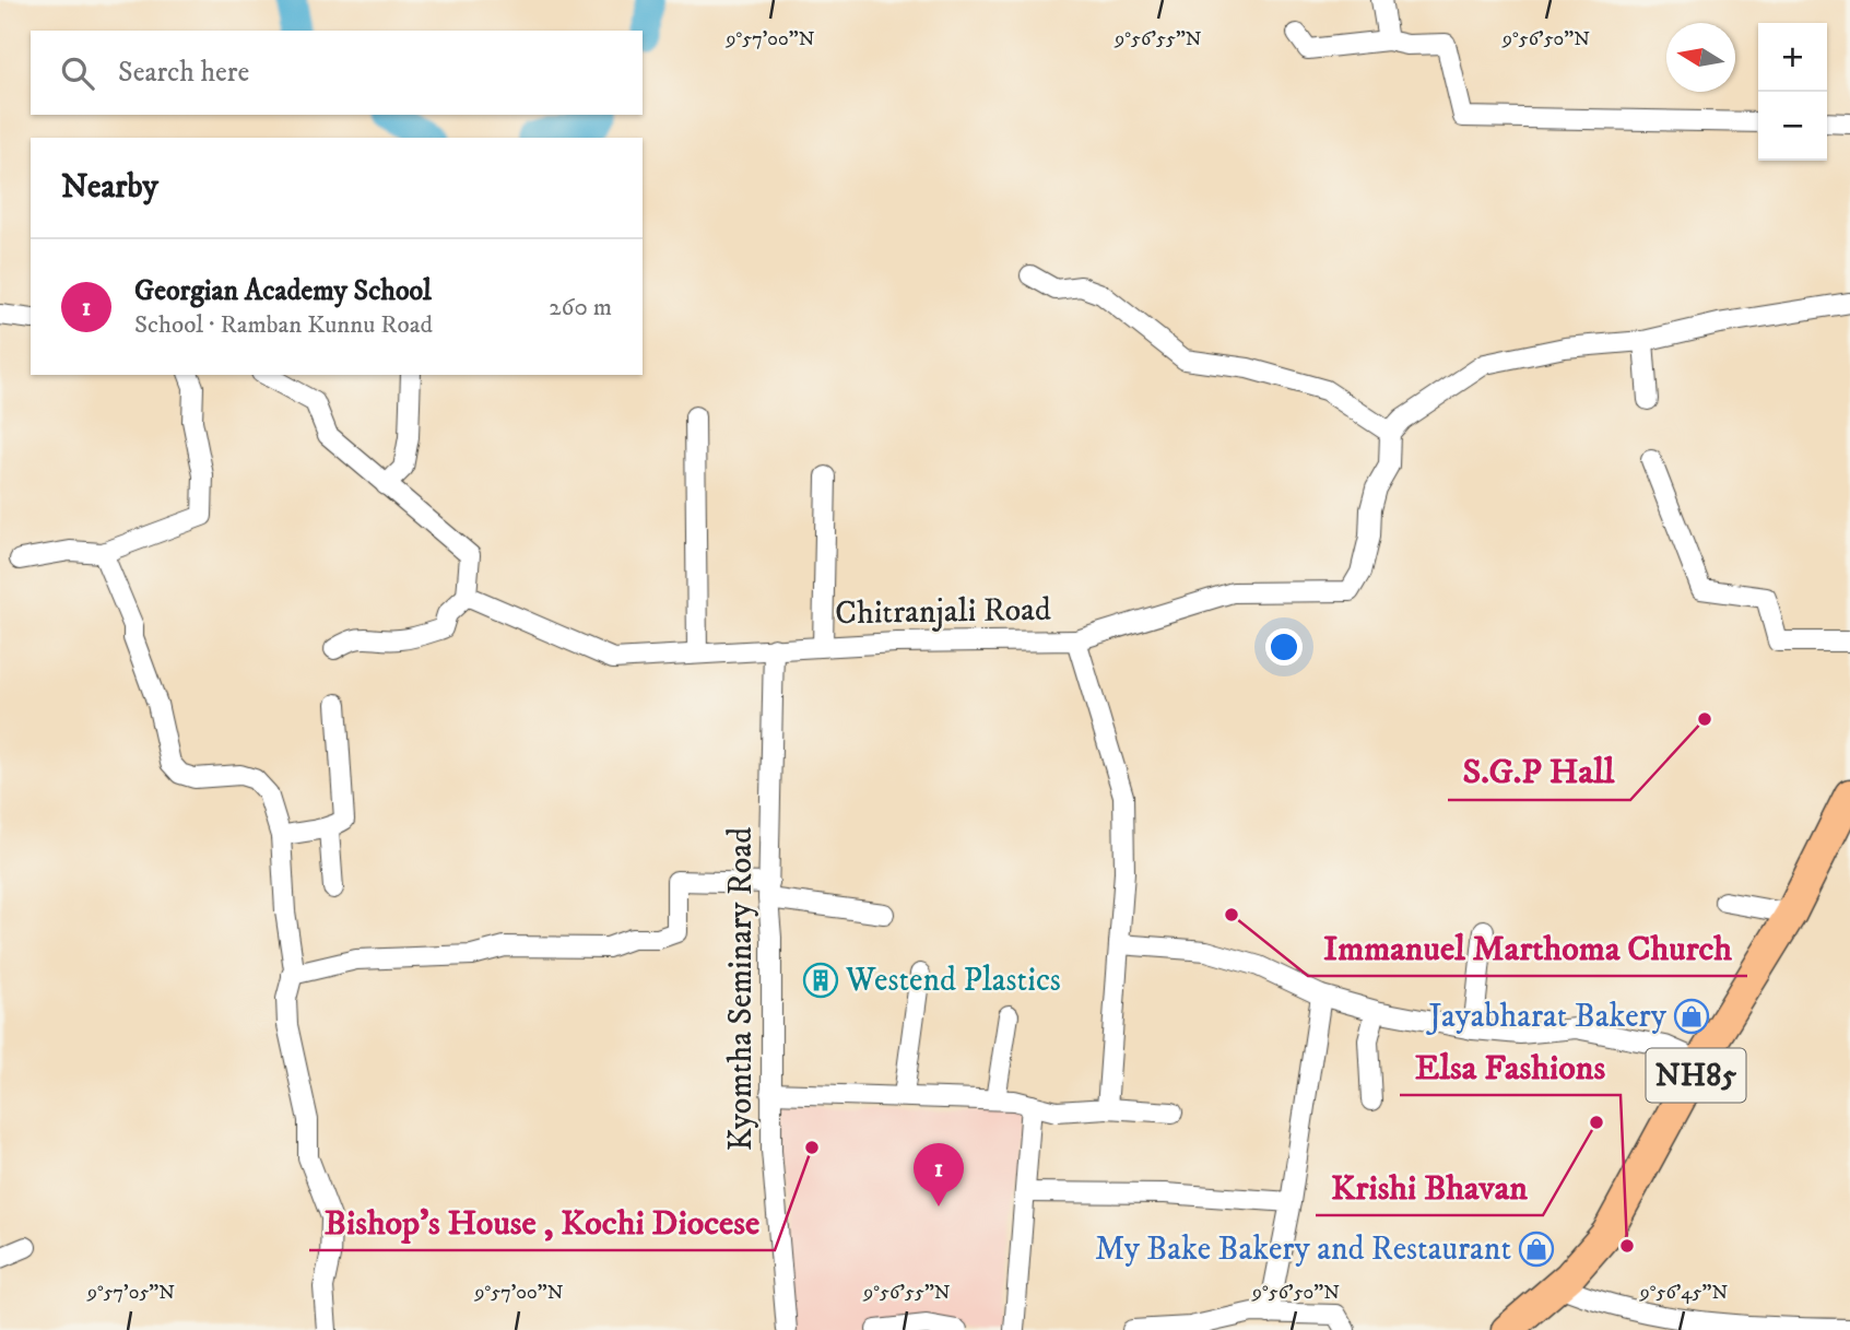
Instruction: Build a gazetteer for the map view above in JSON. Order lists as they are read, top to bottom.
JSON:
{
  "streets": {
    "highway": ["NH85"],
    "street": ["Chitranjali Road", "Kyomtha Seminary Road"]
  },
  "crossings": [
    ["Chitranjali Road", "Kyomtha Seminary Road"]
  ],
  "places": {
    "other": [
      "S.G.P Hall",
      "Immanuel Marthoma Church",
      "Krishi Bhavan",
      "Bishop's House , Kochi Diocese",
      "Elsa Fashions"
    ],
    "building": ["Westend Plastics"],
    "shop": ["Jayabharat Bakery", "My Bake Bakery and Restaurant"]
  },
  "north": "left",
  "page": {
    "map_buttons": ["+", "−"],
    "search": "Search here",
    "heading": "Nearby",
    "list": [
      {
        "mark": "1",
        "name": "Georgian Academy School",
        "note": "School · Ramban Kunnu Road",
        "value": "260 m"
      }
    ],
    "pins": "1"
  },
  "coordinates": [
    "9°57'00\"N",
    "9°56'55\"N",
    "9°56'50\"N",
    "9°57'05\"N",
    "9°56'45\"N"
  ]
}
